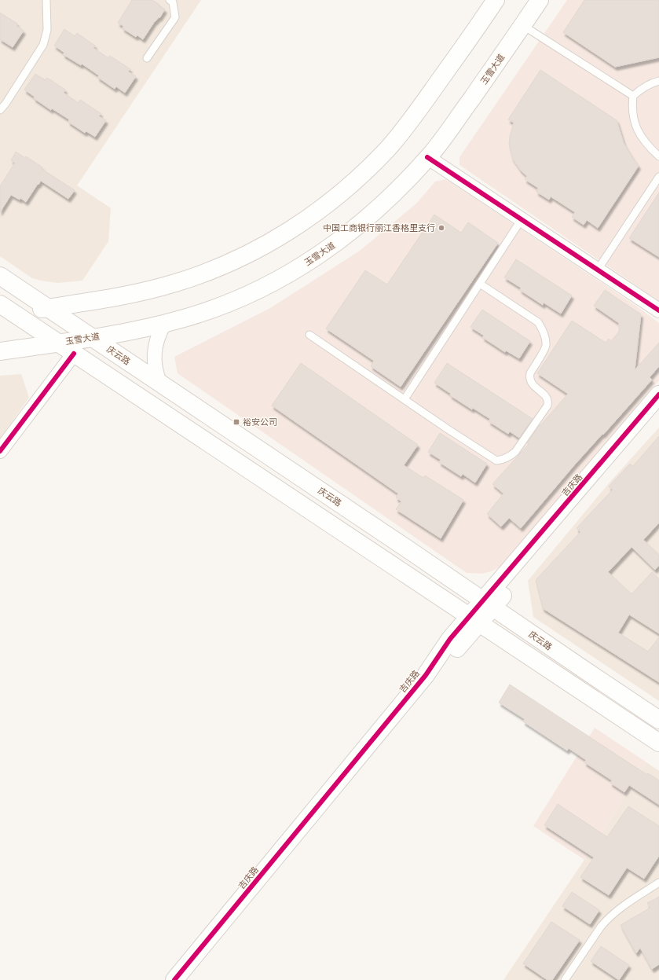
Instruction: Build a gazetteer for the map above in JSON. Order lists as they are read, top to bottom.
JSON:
{
  "streets": {
    "main road": ["玉雪大道", "庆云路", "吉庆路"]
  },
  "crossings": [
    ["玉雪大道", "庆云路"],
    ["庆云路", "吉庆路"]
  ],
  "places": {
    "other": ["中国工商银行丽江香格里支行"],
    "transit": ["裕安公司"]
  }
}
